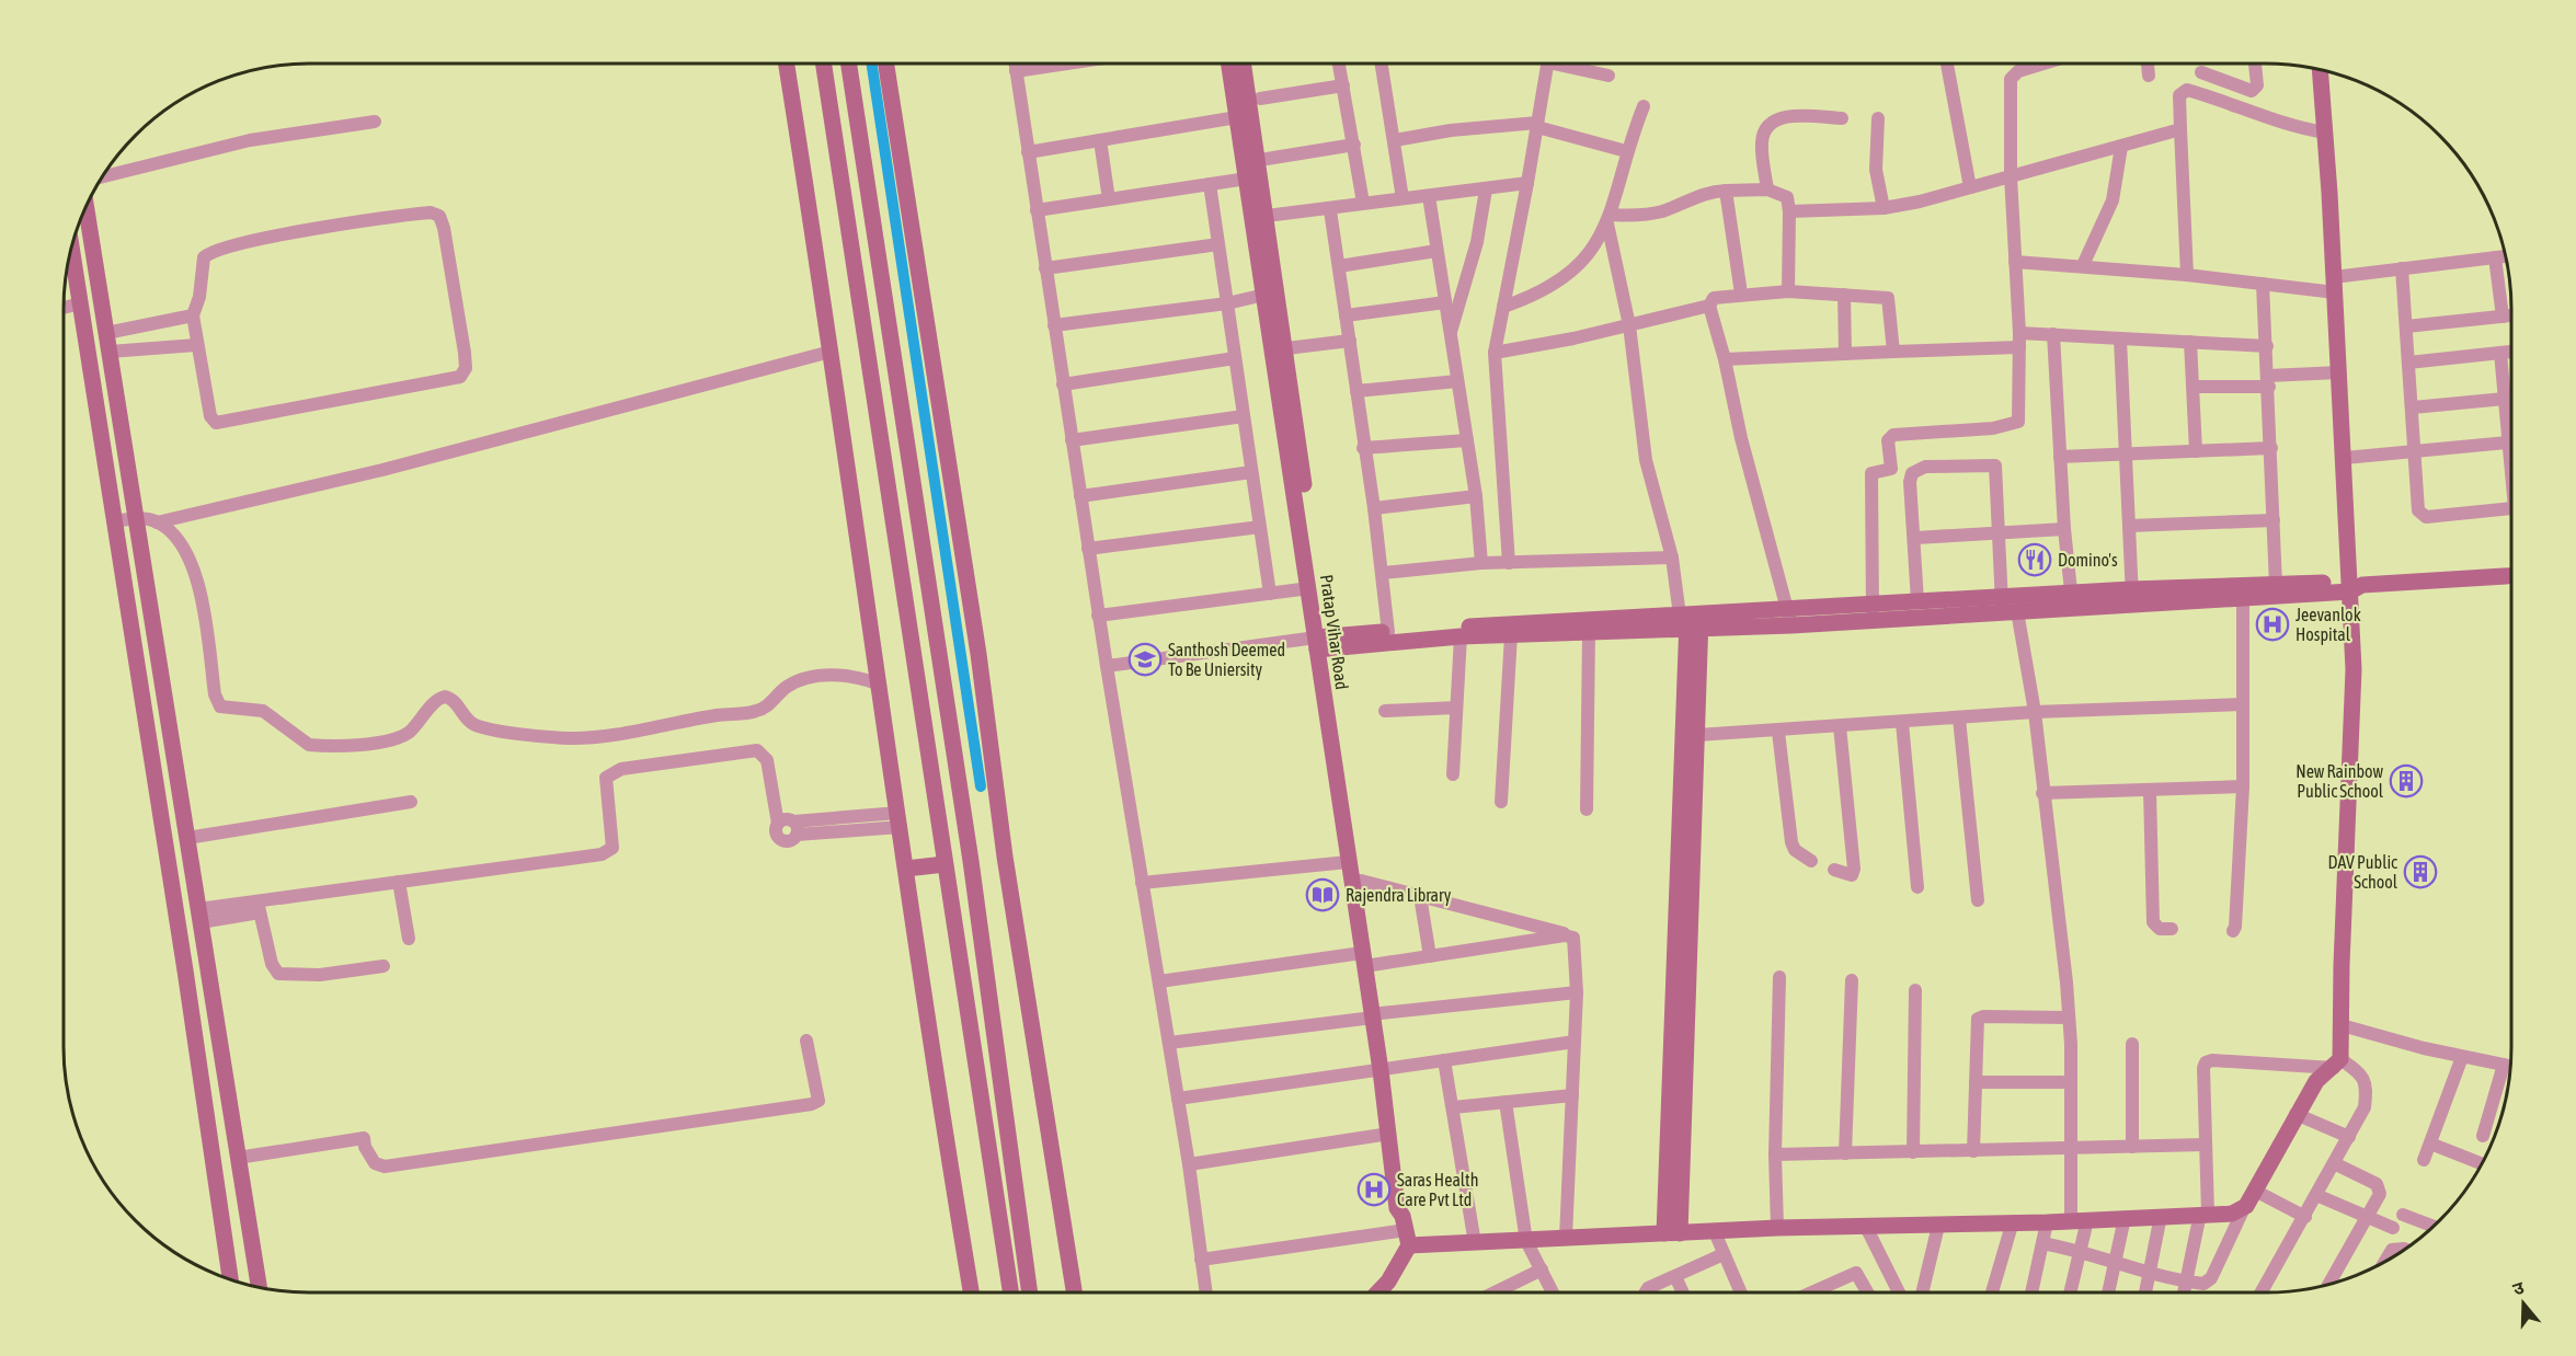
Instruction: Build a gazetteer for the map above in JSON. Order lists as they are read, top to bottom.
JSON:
{
  "streets": {
    "street": ["Pratap Vihar Road"]
  },
  "places": {
    "restaurant": ["Domino's"],
    "hospital": ["Jeevanlok Hospital", "Saras Health Care Pvt Ltd"],
    "school or university": ["Santhosh Deemed To Be Uniersity"],
    "building": ["New Rainbow Public School", "DAV Public School"],
    "library": ["Rajendra Library"]
  },
  "north": "top"
}
